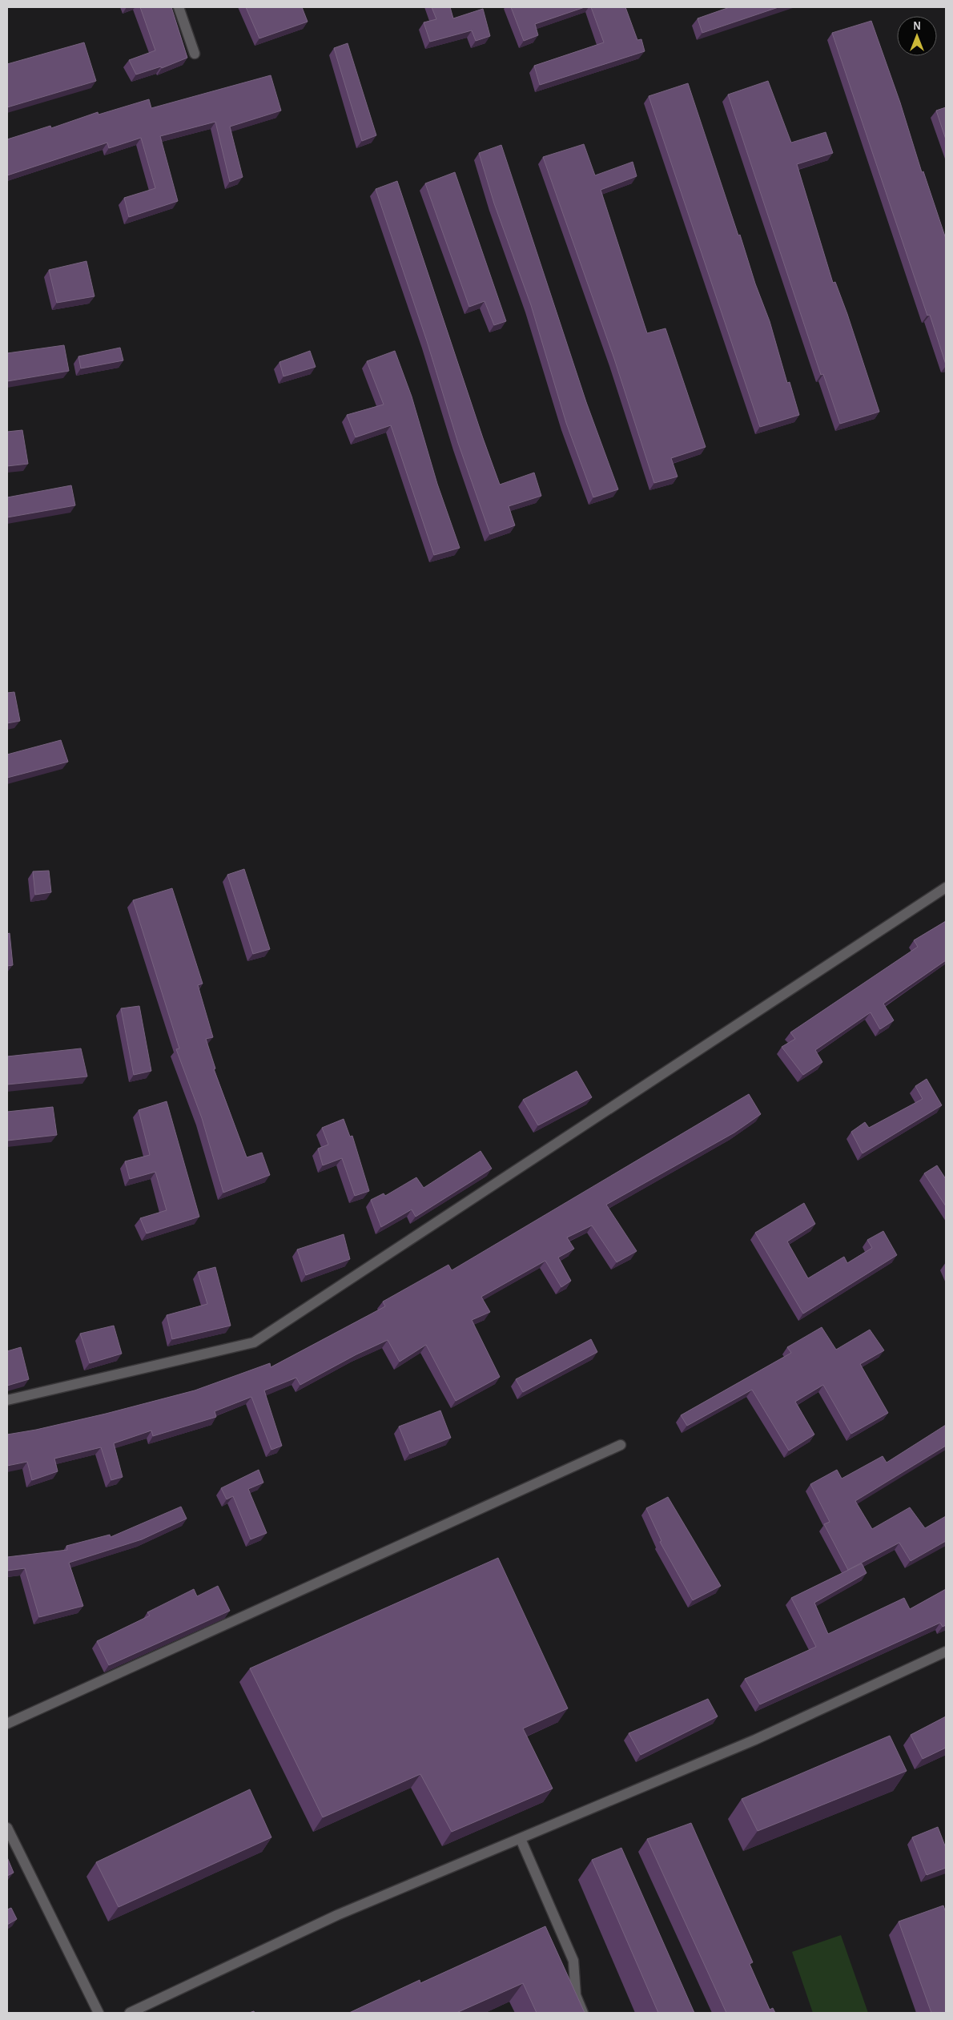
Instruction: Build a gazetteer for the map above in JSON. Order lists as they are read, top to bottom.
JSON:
{
  "north": "top"
}
